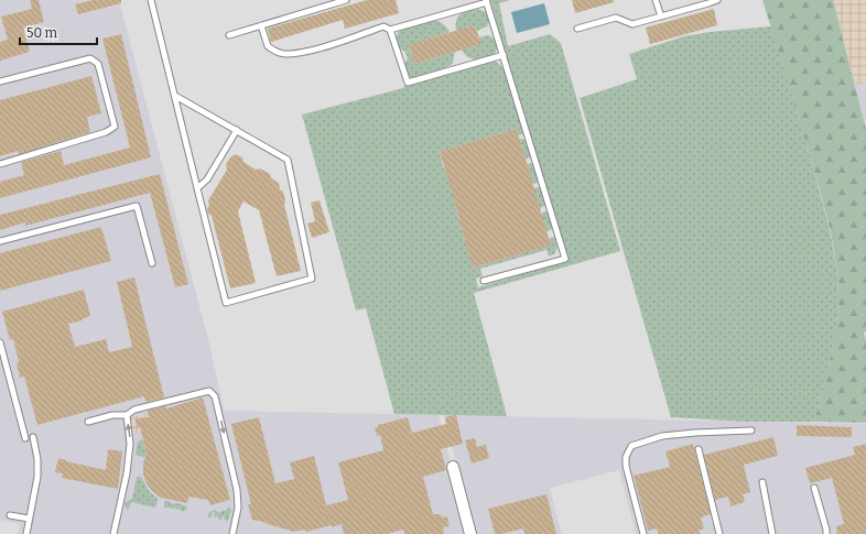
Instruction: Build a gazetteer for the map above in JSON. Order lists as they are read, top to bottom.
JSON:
{
  "scale_bar": "50 m"
}
